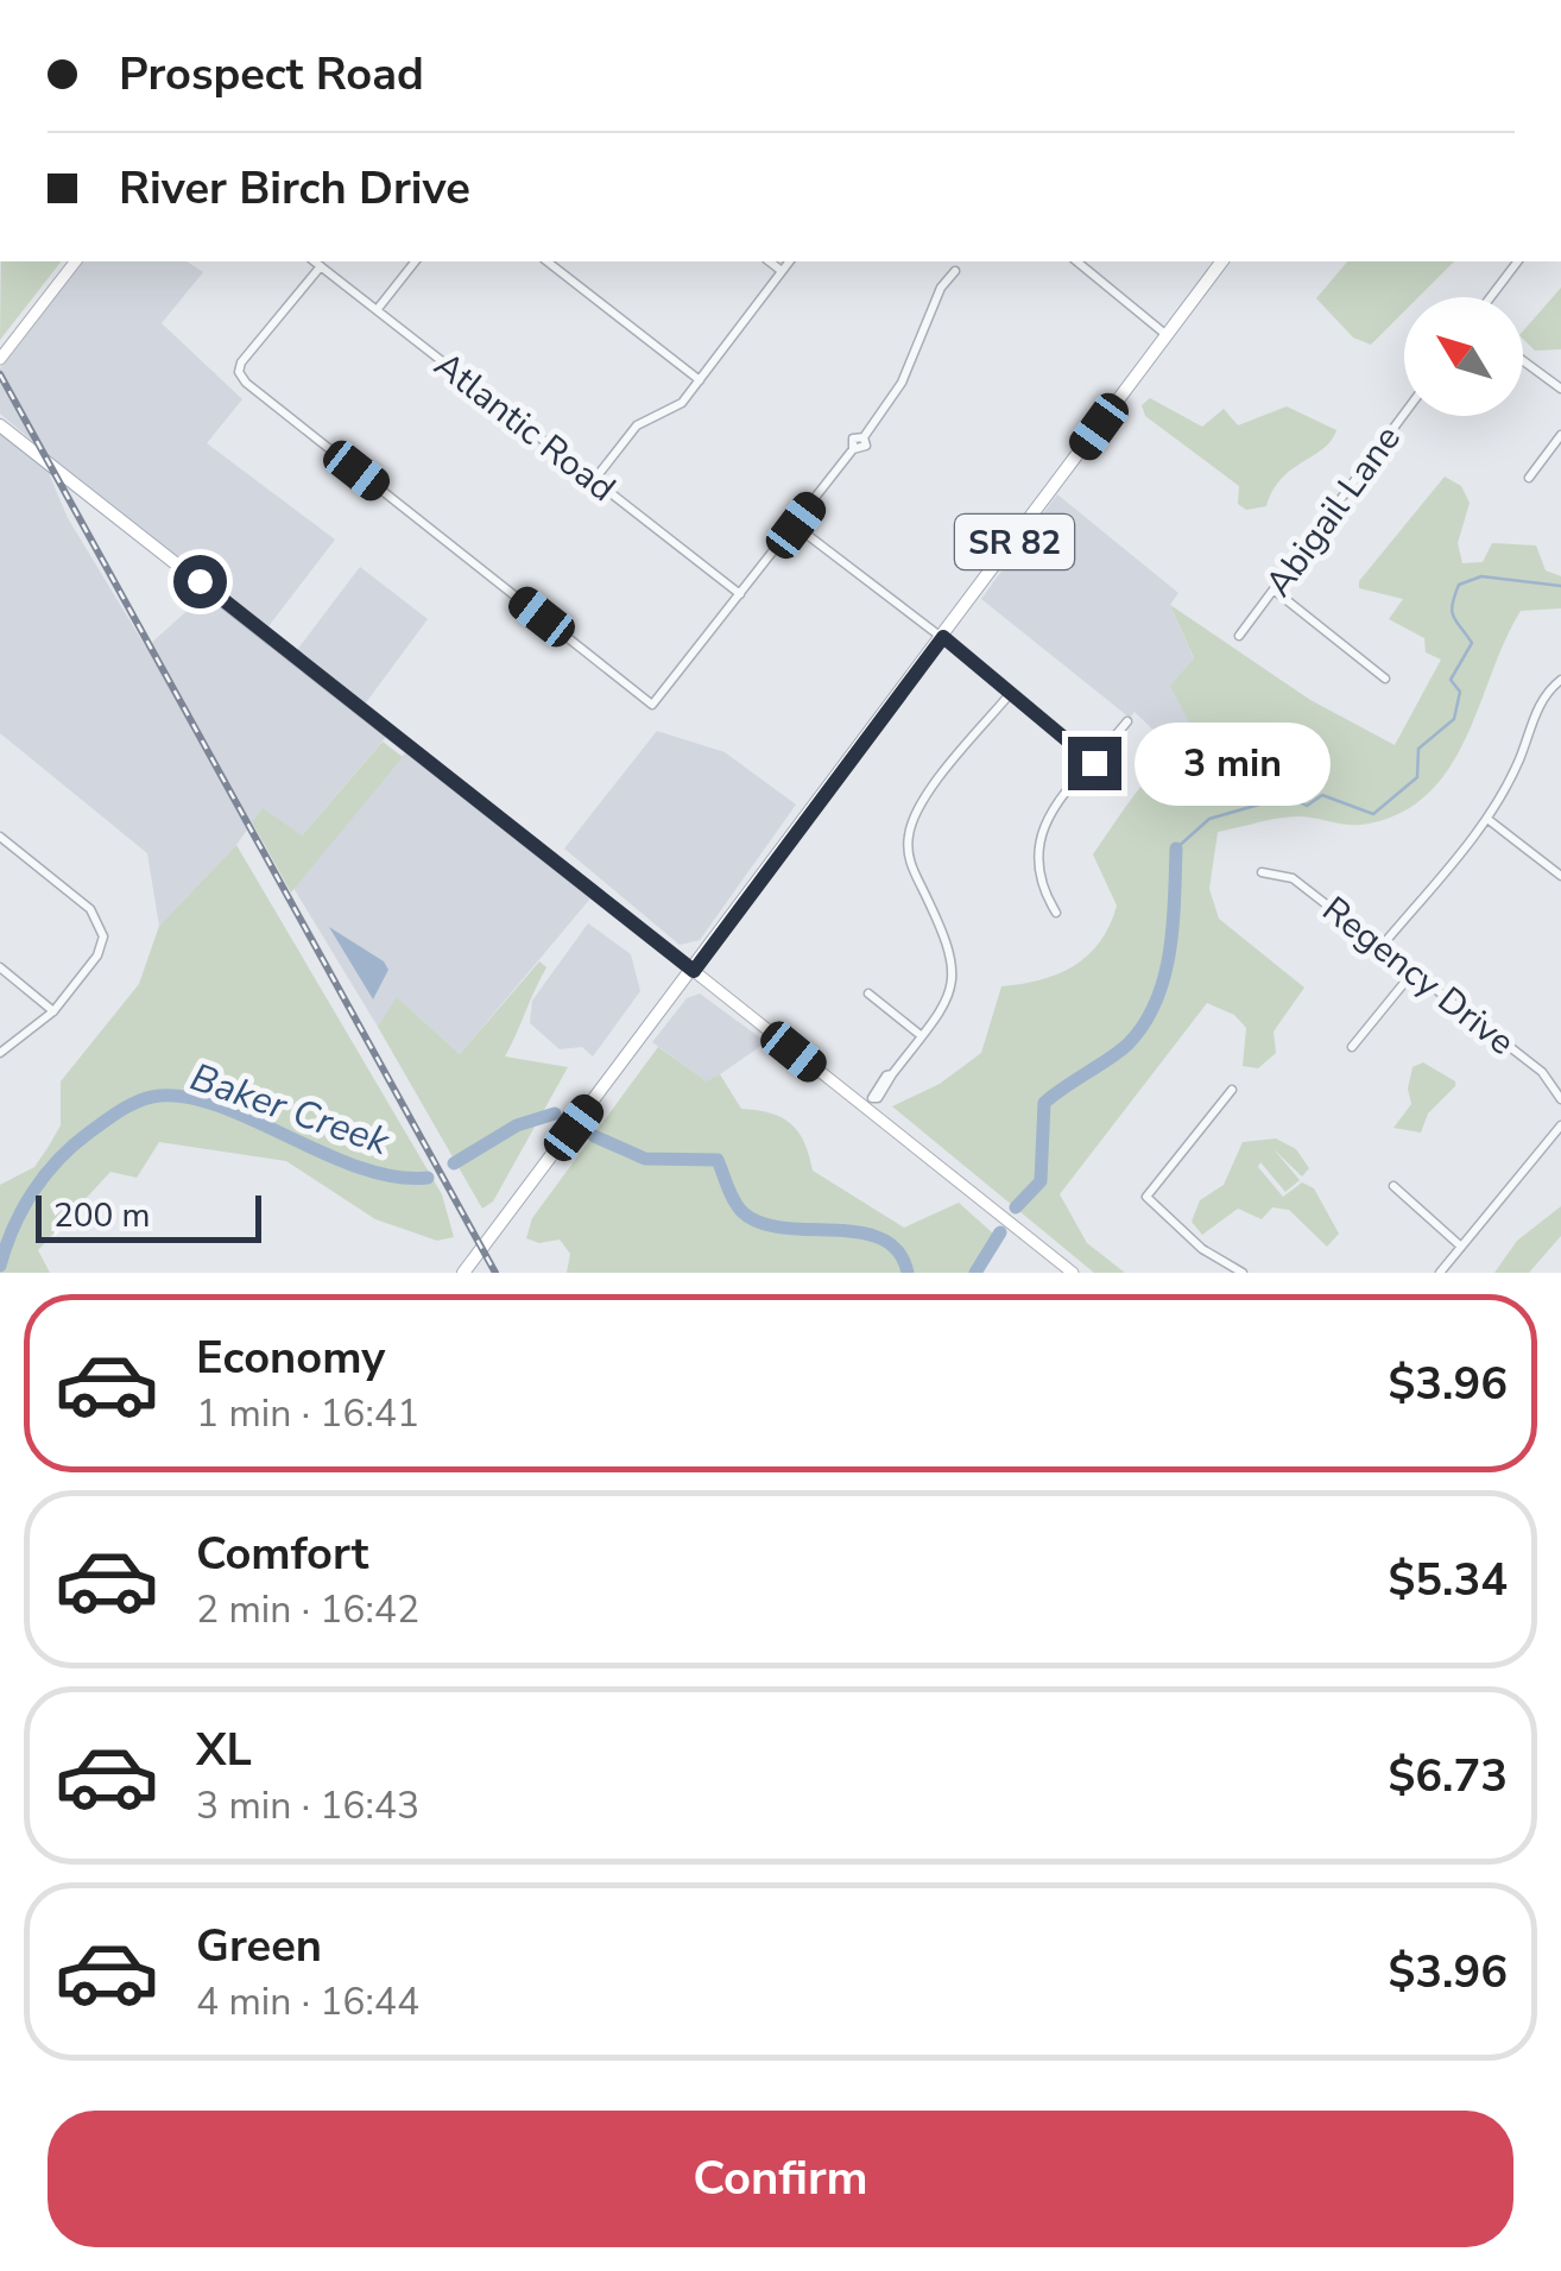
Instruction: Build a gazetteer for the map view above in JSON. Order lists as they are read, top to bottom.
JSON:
{
  "streets": {
    "main road": ["SR 82"],
    "street": ["Atlantic Road", "Abigail Lane", "Regency Drive"]
  },
  "water": ["Baker Creek"],
  "scale_bar": "200 m",
  "north": "top left",
  "page": {
    "banner": ["Prospect Road", "River Birch Drive"],
    "bubble": "3 min",
    "scale": "200 m",
    "list": [
      {
        "name": "Economy",
        "note": "1 min · 16:41",
        "value": "$3.96"
      },
      {
        "name": "Comfort",
        "note": "2 min · 16:42",
        "value": "$5.34"
      },
      {
        "name": "XL",
        "note": "3 min · 16:43",
        "value": "$6.73"
      },
      {
        "name": "Green",
        "note": "4 min · 16:44",
        "value": "$3.96"
      }
    ],
    "buttons": "Confirm"
  }
}
